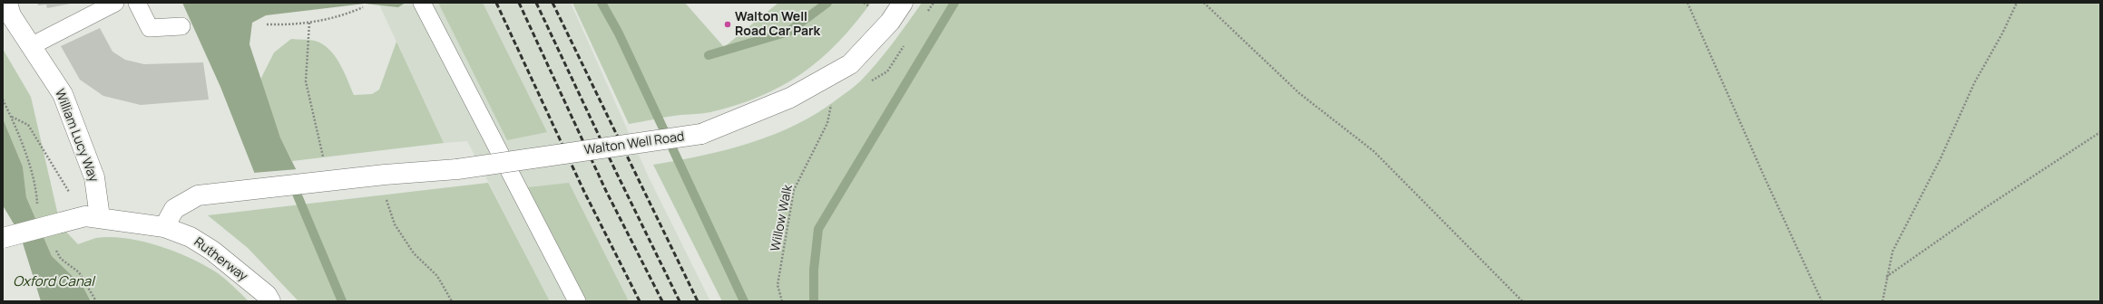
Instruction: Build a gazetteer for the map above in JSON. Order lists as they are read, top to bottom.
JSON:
{
  "streets": {
    "street": ["William Lucy Way", "Walton Well Road", "Rutherway"],
    "path": ["Willow Walk"]
  },
  "crossings": [
    ["Walton Well Road", "Willow Walk"],
    ["Walton Well Road", "Rutherway"]
  ],
  "water": ["Oxford Canal"],
  "places": ["Walton Well Road Car Park"]
}
